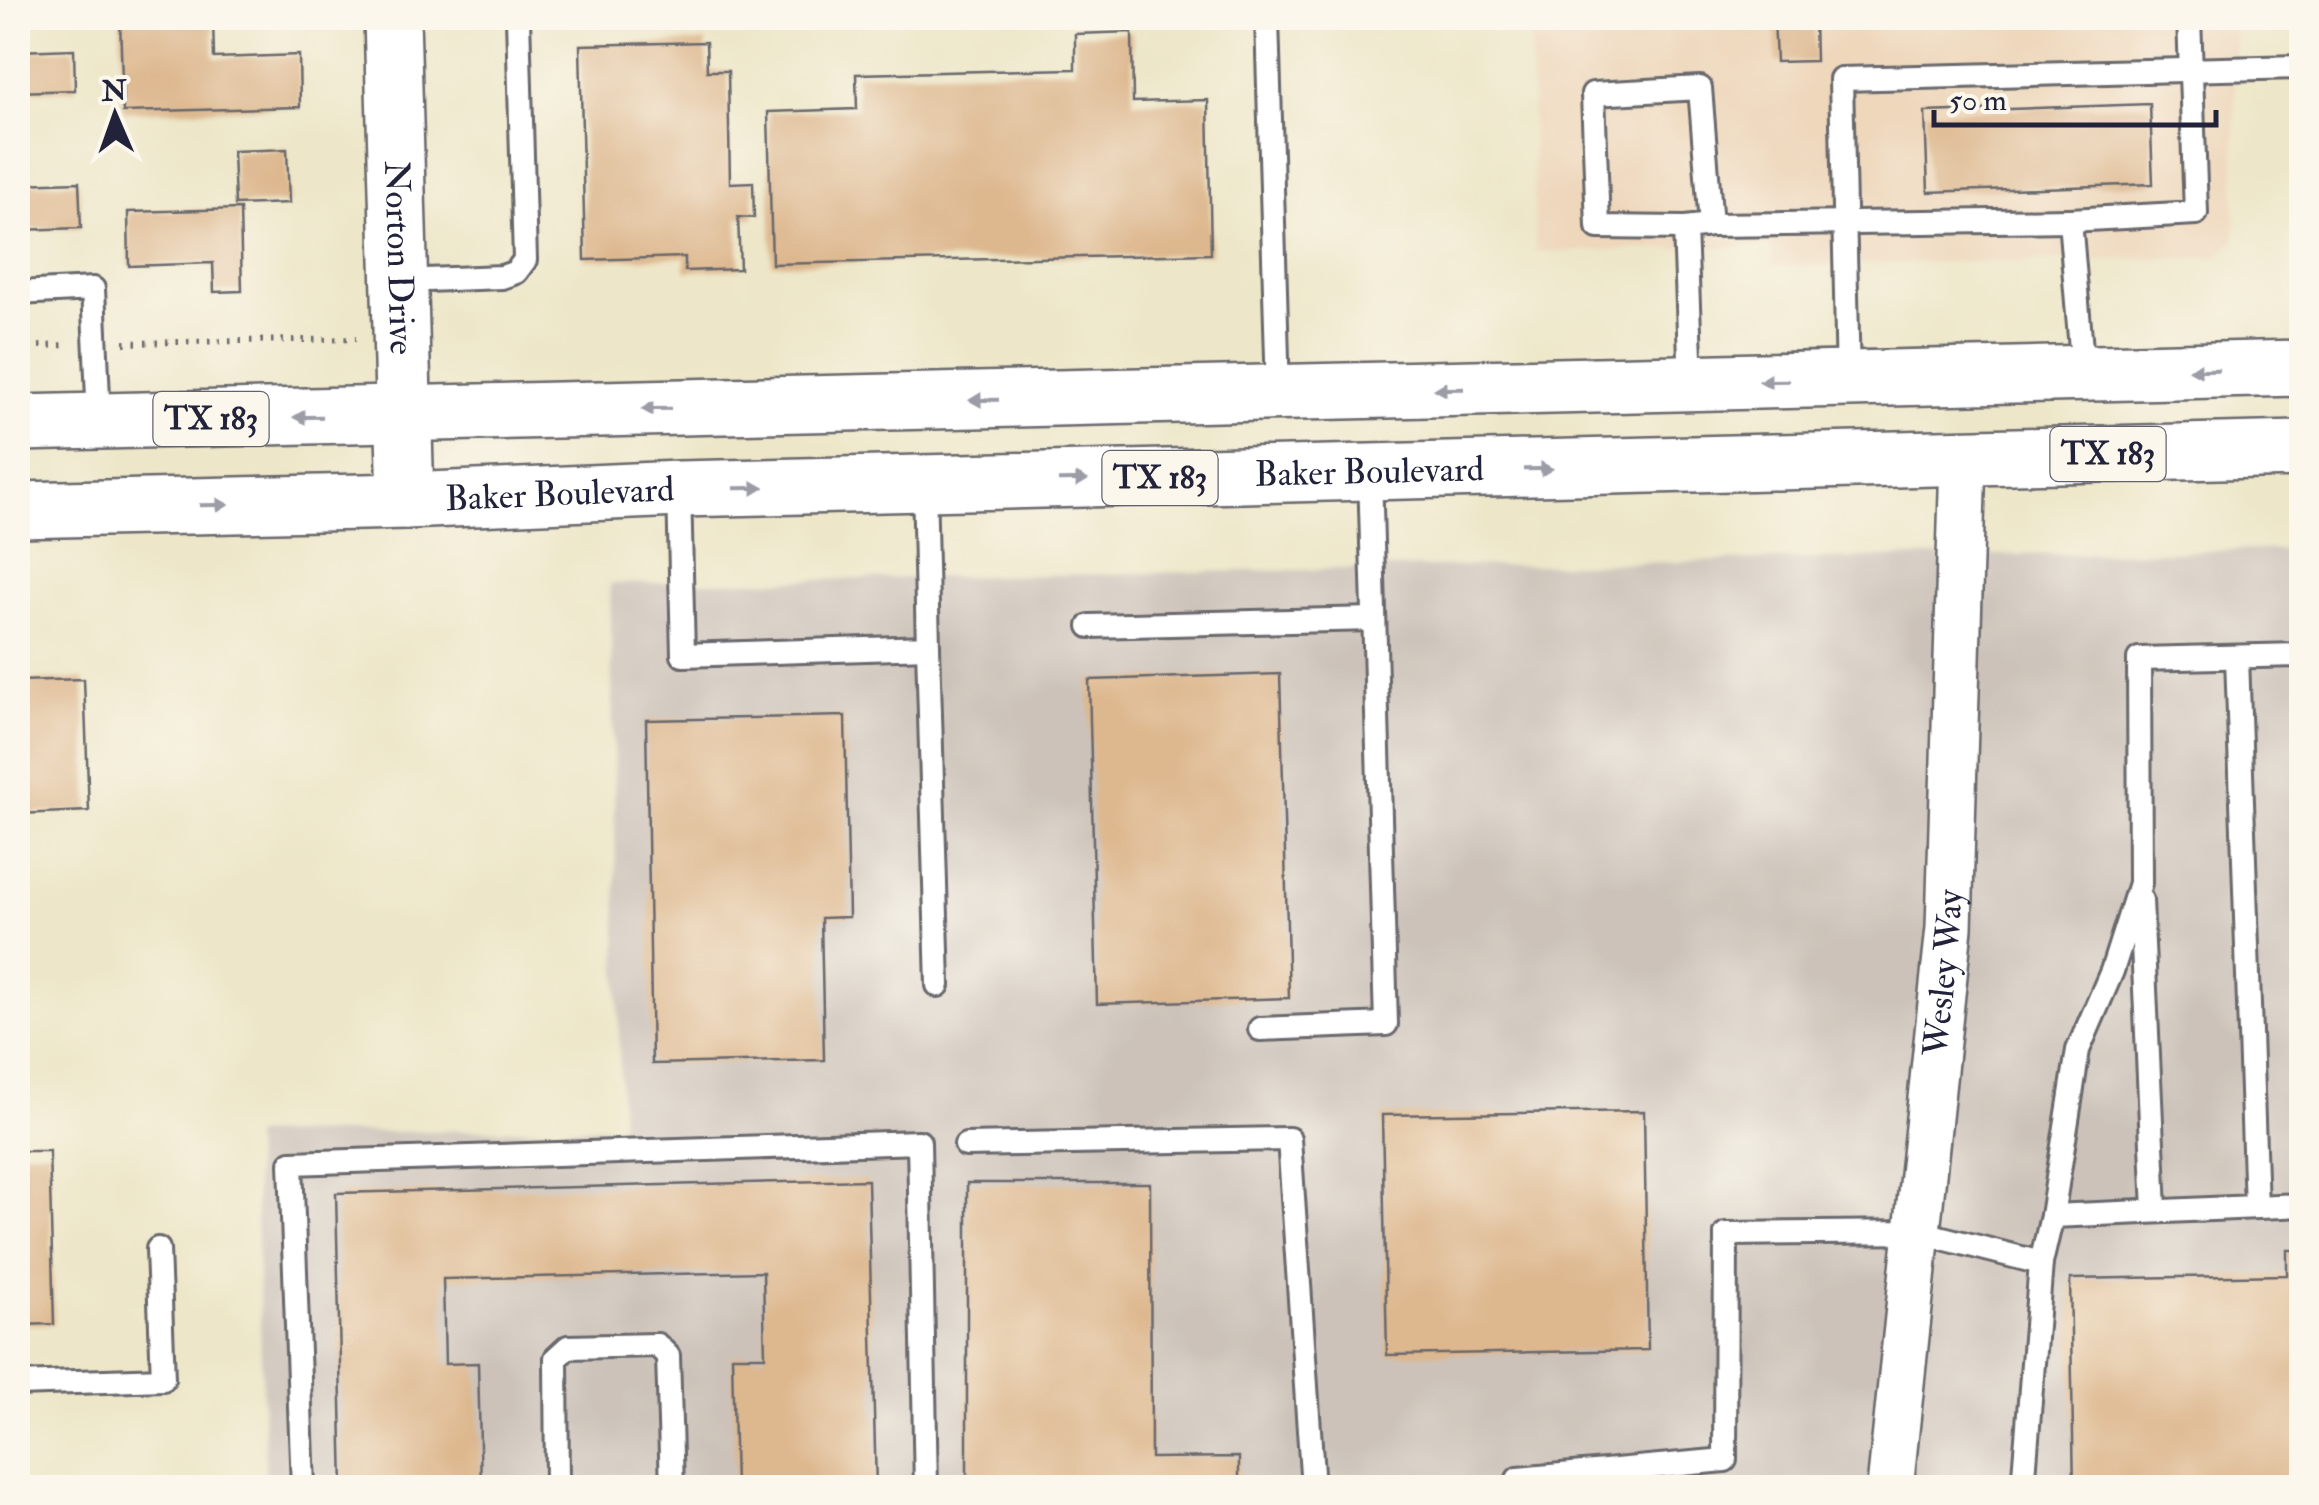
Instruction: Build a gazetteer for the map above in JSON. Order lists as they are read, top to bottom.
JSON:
{
  "streets": {
    "main road": ["Norton Drive", "TX 183", "Baker Boulevard"],
    "street": ["Wesley Way"]
  },
  "crossings": [
    ["Norton Drive", "TX 183"],
    ["Norton Drive", "Baker Boulevard"],
    ["Baker Boulevard", "Wesley Way"]
  ],
  "scale_bar": "50 m",
  "north": "top"
}
